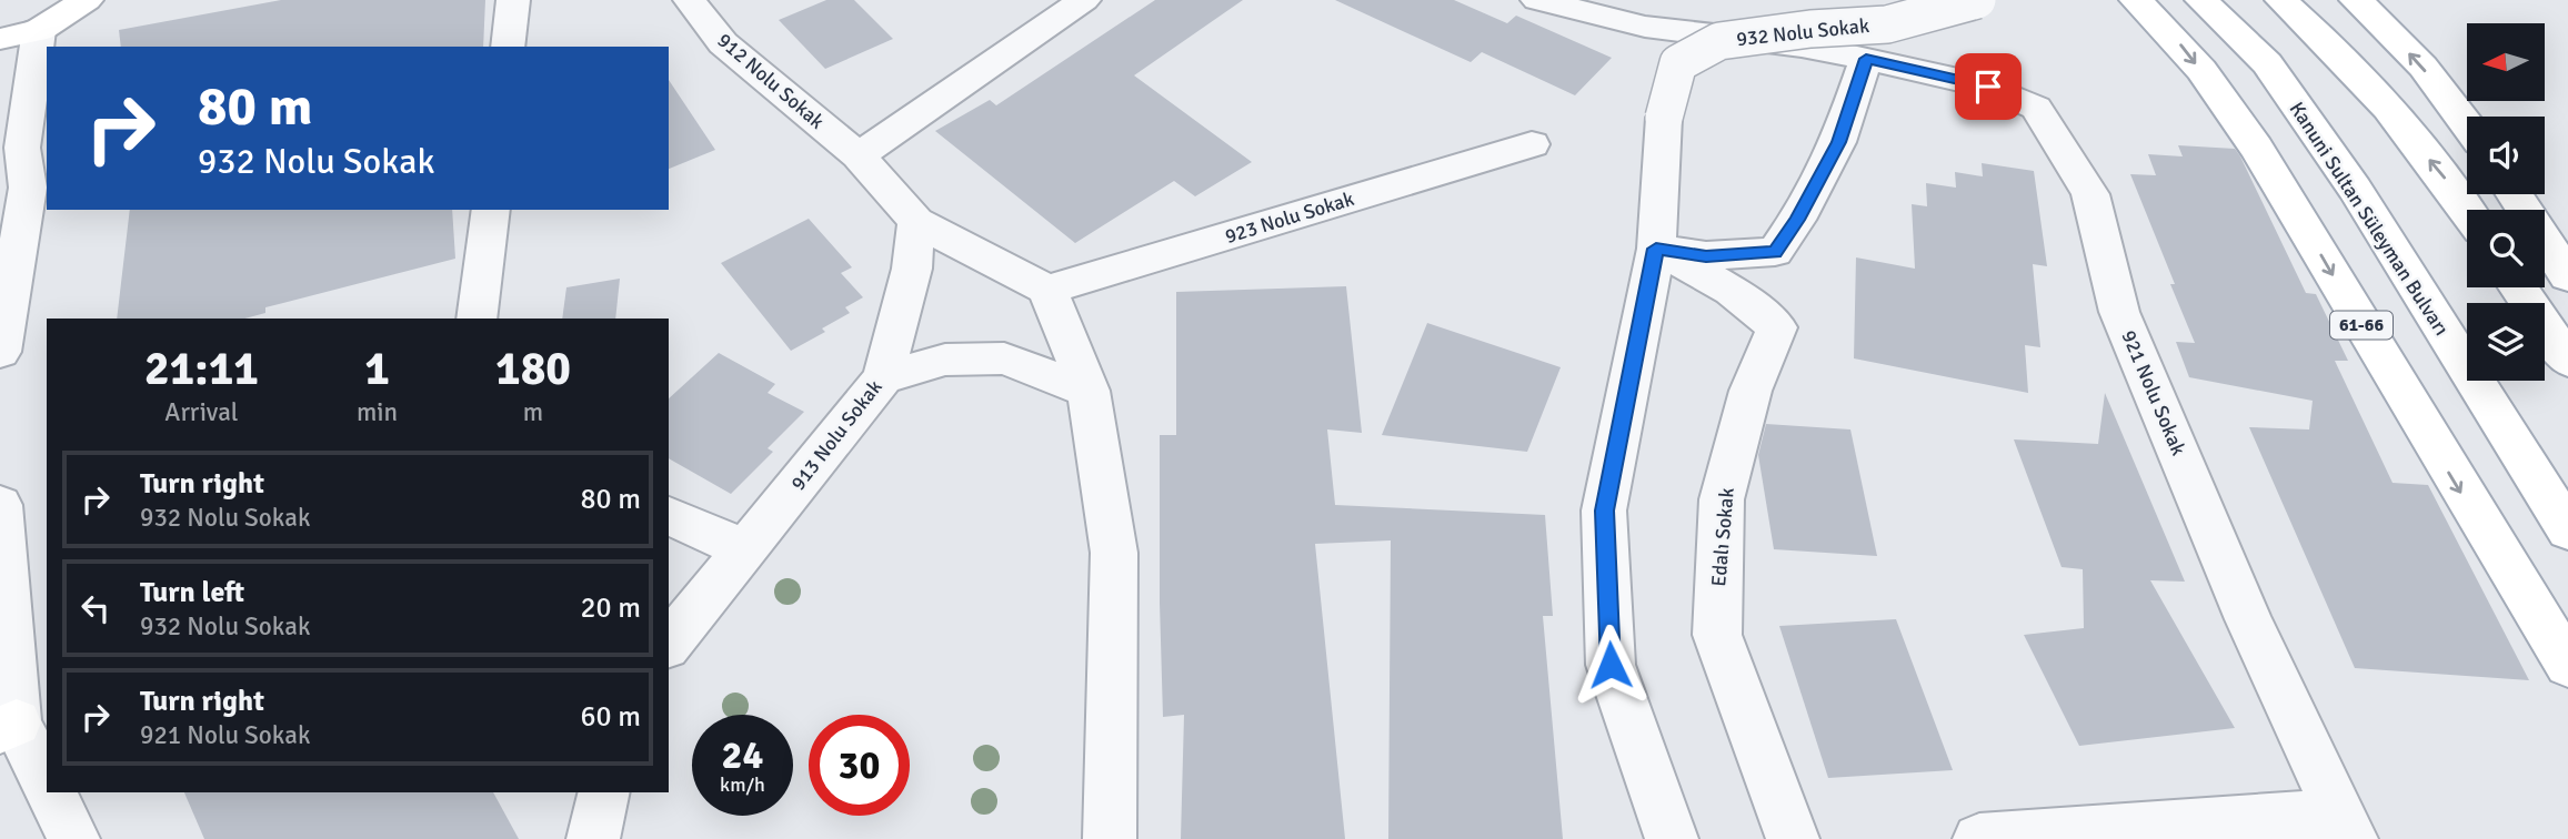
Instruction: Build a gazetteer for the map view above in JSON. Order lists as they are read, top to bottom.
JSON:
{
  "streets": {
    "main road": ["Kanuni Sultan Süleyman Bulvarı", "61-66"],
    "street": [
      "932 Nolu Sokak",
      "912 Nolu Sokak",
      "923 Nolu Sokak",
      "921 Nolu Sokak",
      "913 Nolu Sokak",
      "Edalı Sokak"
    ]
  },
  "crossings": [
    ["932 Nolu Sokak", "921 Nolu Sokak"],
    ["932 Nolu Sokak", "Edalı Sokak"]
  ],
  "north": "left",
  "page": {
    "turn": ["80 m", "932 Nolu Sokak"],
    "eta": [
      "21:11",
      "Arrival",
      "1",
      "min",
      "180",
      "m"
    ],
    "list": [
      {
        "name": "Turn right",
        "note": "932 Nolu Sokak",
        "value": "80 m"
      },
      {
        "name": "Turn left",
        "note": "932 Nolu Sokak",
        "value": "20 m"
      },
      {
        "name": "Turn right",
        "note": "921 Nolu Sokak",
        "value": "60 m"
      }
    ],
    "speed": "24 km/h",
    "limit": "30"
  }
}
